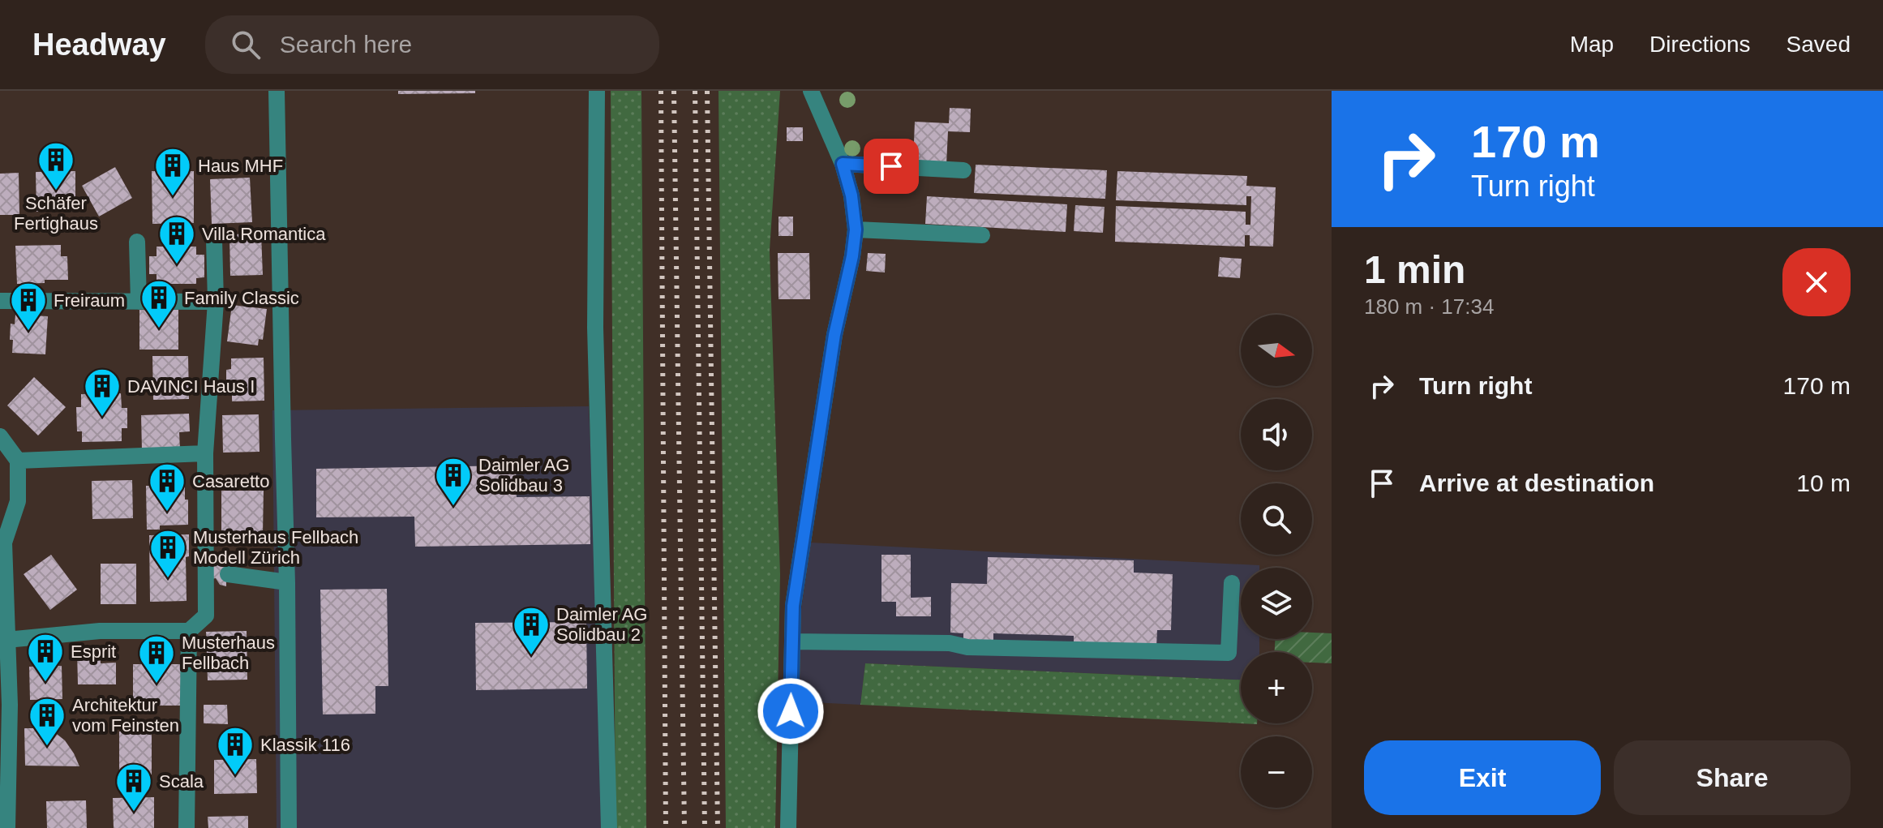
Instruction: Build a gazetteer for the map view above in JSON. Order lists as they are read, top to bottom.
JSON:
{
  "places": {
    "building": [
      "Schäfer Fertighaus",
      "Haus MHF",
      "Villa Romantica",
      "Family Classic",
      "Freiraum",
      "DAVINCI Haus I",
      "Daimler AG Solidbau 3",
      "Casaretto",
      "Musterhaus Fellbach Modell Zürich",
      "Daimler AG Solidbau 2",
      "Esprit",
      "Musterhaus Fellbach",
      "Architektur vom Feinsten",
      "Klassik 116",
      "Scala"
    ]
  },
  "north": "right",
  "page": {
    "header": "Headway",
    "search": "Search here",
    "nav": ["Map", "Directions", "Saved"],
    "turn": ["170 m", "Turn right"],
    "heading": ["1 min", "180 m · 17:34"],
    "map_buttons": ["+", "−"],
    "list": [
      {
        "name": "Turn right",
        "value": "170 m"
      },
      {
        "name": "Arrive at destination",
        "value": "10 m"
      }
    ],
    "buttons": ["Exit", "Share"]
  }
}
